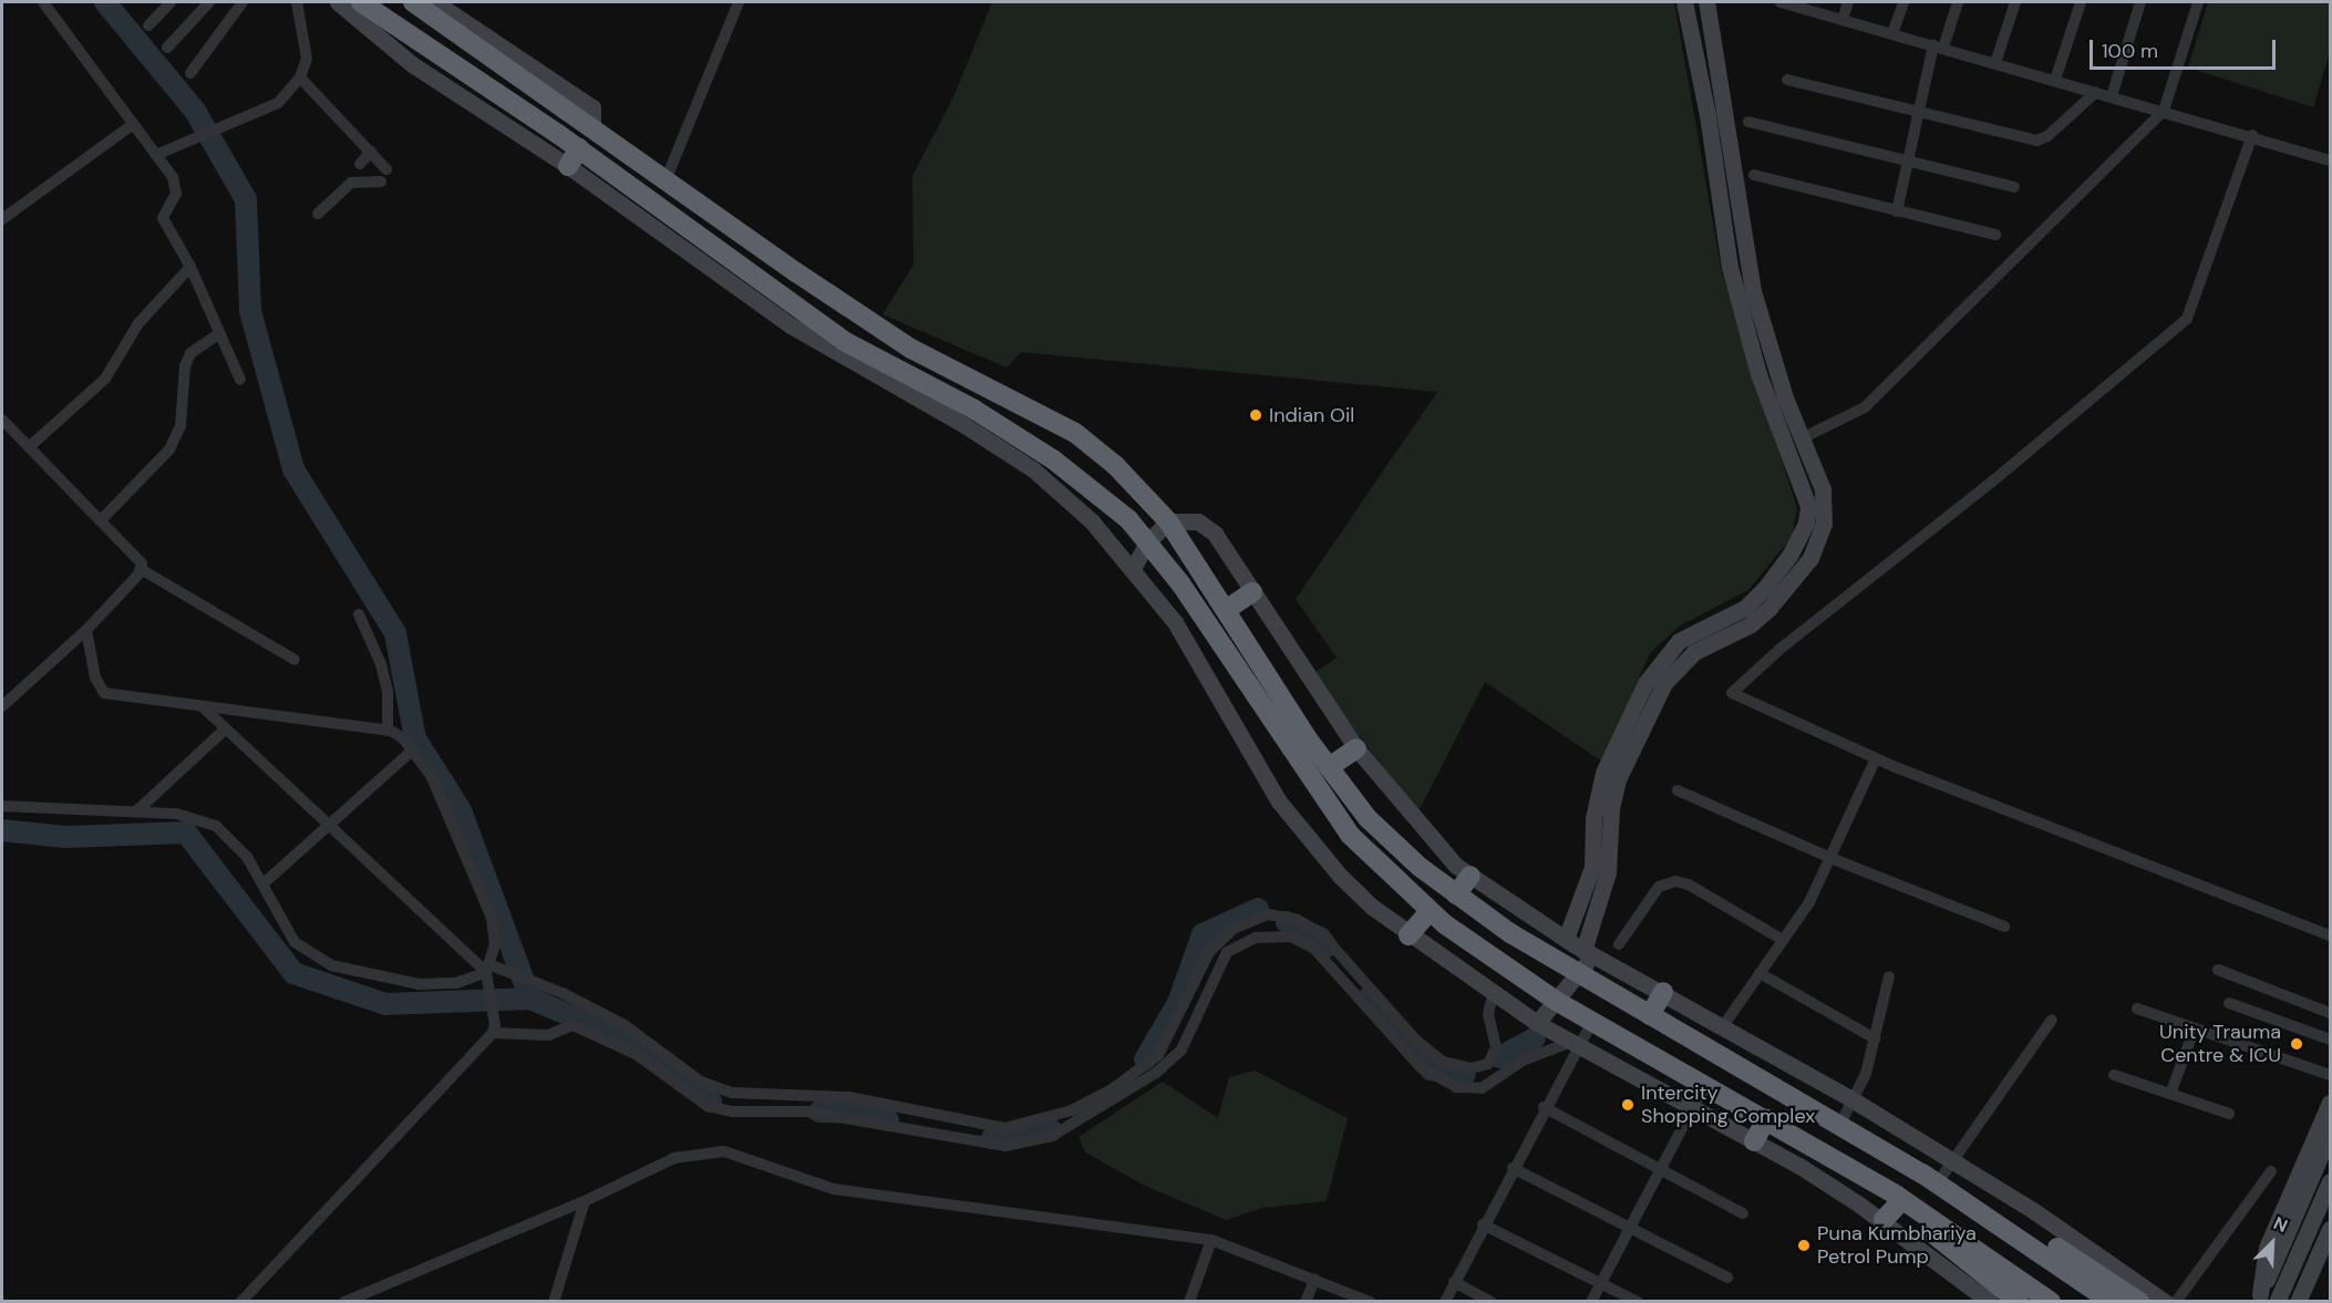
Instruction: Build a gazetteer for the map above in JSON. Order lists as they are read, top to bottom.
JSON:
{
  "places": [
    "Indian Oil",
    "Unity Trauma Centre & ICU",
    "Intercity Shopping Complex",
    "Puna Kumbhariya Petrol Pump"
  ],
  "scale_bar": "100 m",
  "north": "top right"
}
